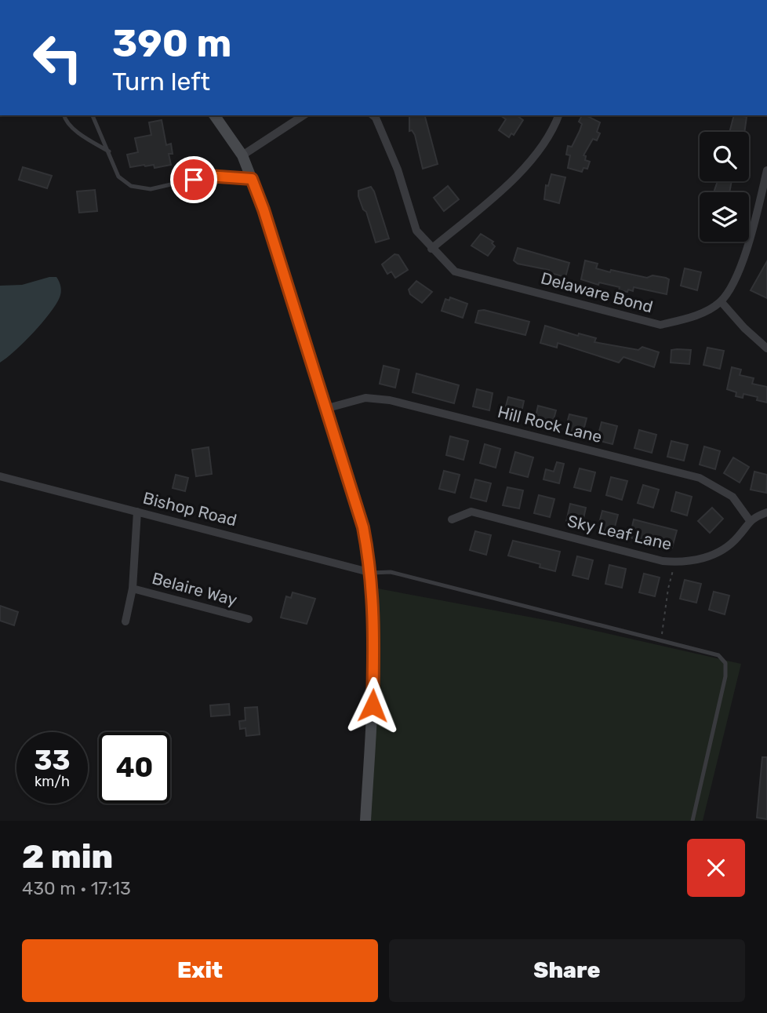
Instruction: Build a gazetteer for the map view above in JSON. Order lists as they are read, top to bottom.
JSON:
{
  "streets": {
    "street": [
      "Delaware Bond",
      "Hill Rock Lane",
      "Bishop Road",
      "Sky Leaf Lane",
      "Belaire Way"
    ]
  },
  "crossings": [
    ["Hill Rock Lane", "Sky Leaf Lane"]
  ],
  "page": {
    "turn": ["390 m", "Turn left"],
    "speed": "33 km/h",
    "limit": "40",
    "heading": ["2 min", "430 m · 17:13"],
    "buttons": ["Exit", "Share"]
  }
}
